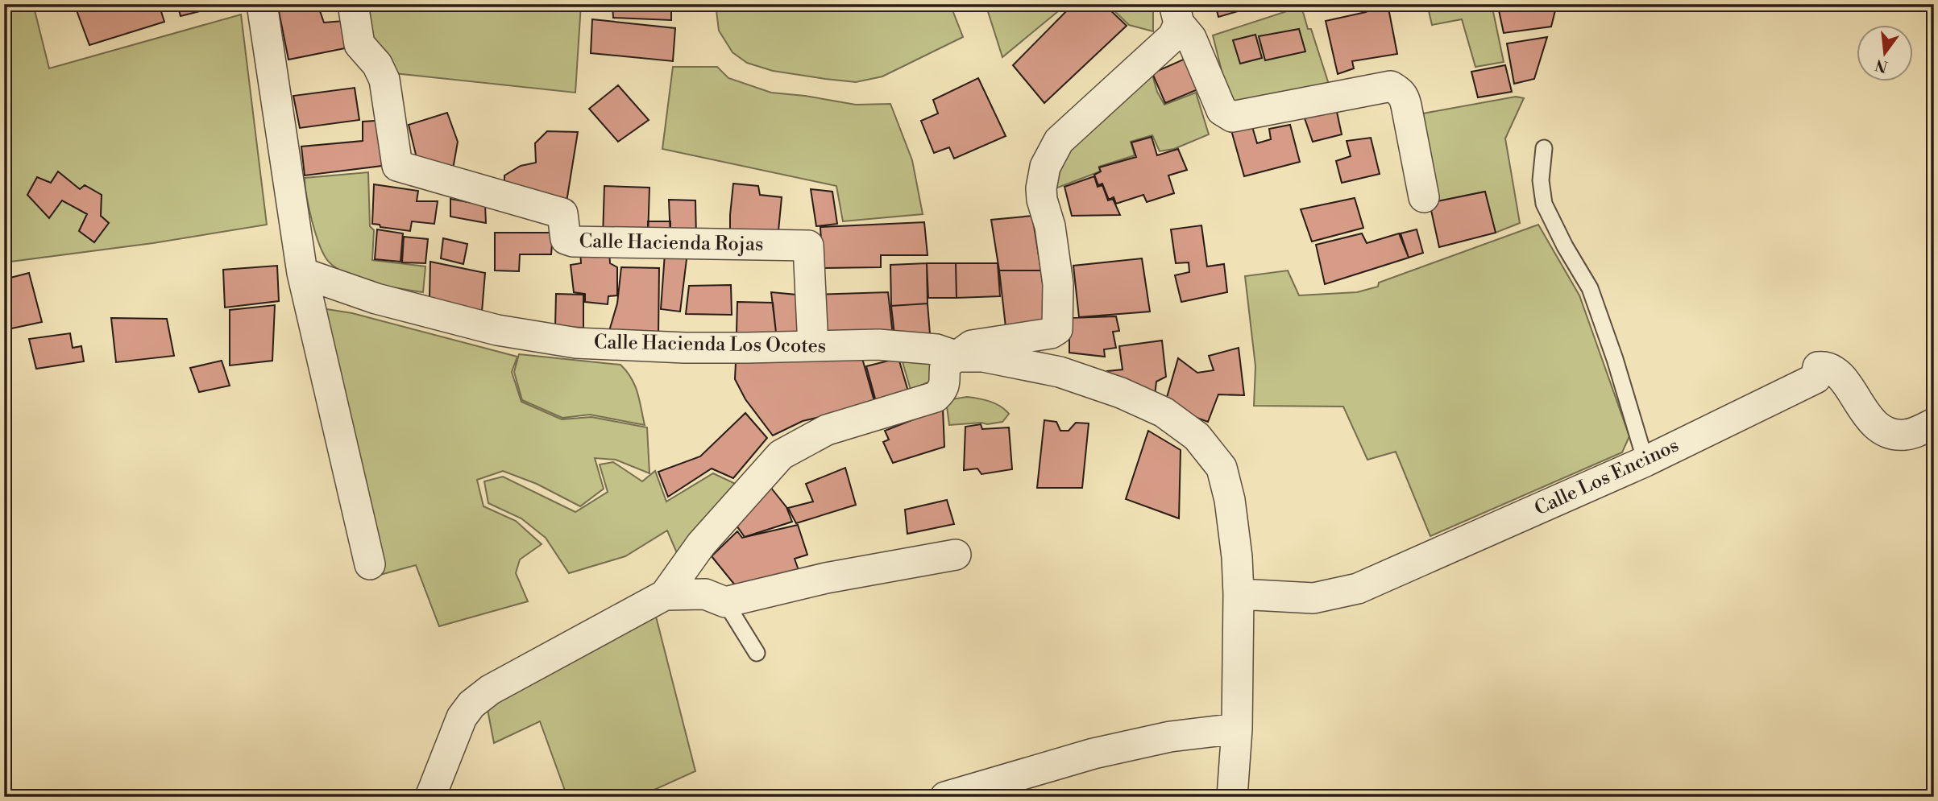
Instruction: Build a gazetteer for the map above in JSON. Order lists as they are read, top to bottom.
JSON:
{
  "streets": {
    "street": ["Calle Hacienda Rojas", "Calle Hacienda Los Ocotes", "Calle Los Encinos"]
  },
  "crossings": [
    ["Calle Hacienda Rojas", "Calle Hacienda Los Ocotes"],
    ["Calle Hacienda Los Ocotes", "Calle Los Encinos"]
  ],
  "north": "bottom"
}
